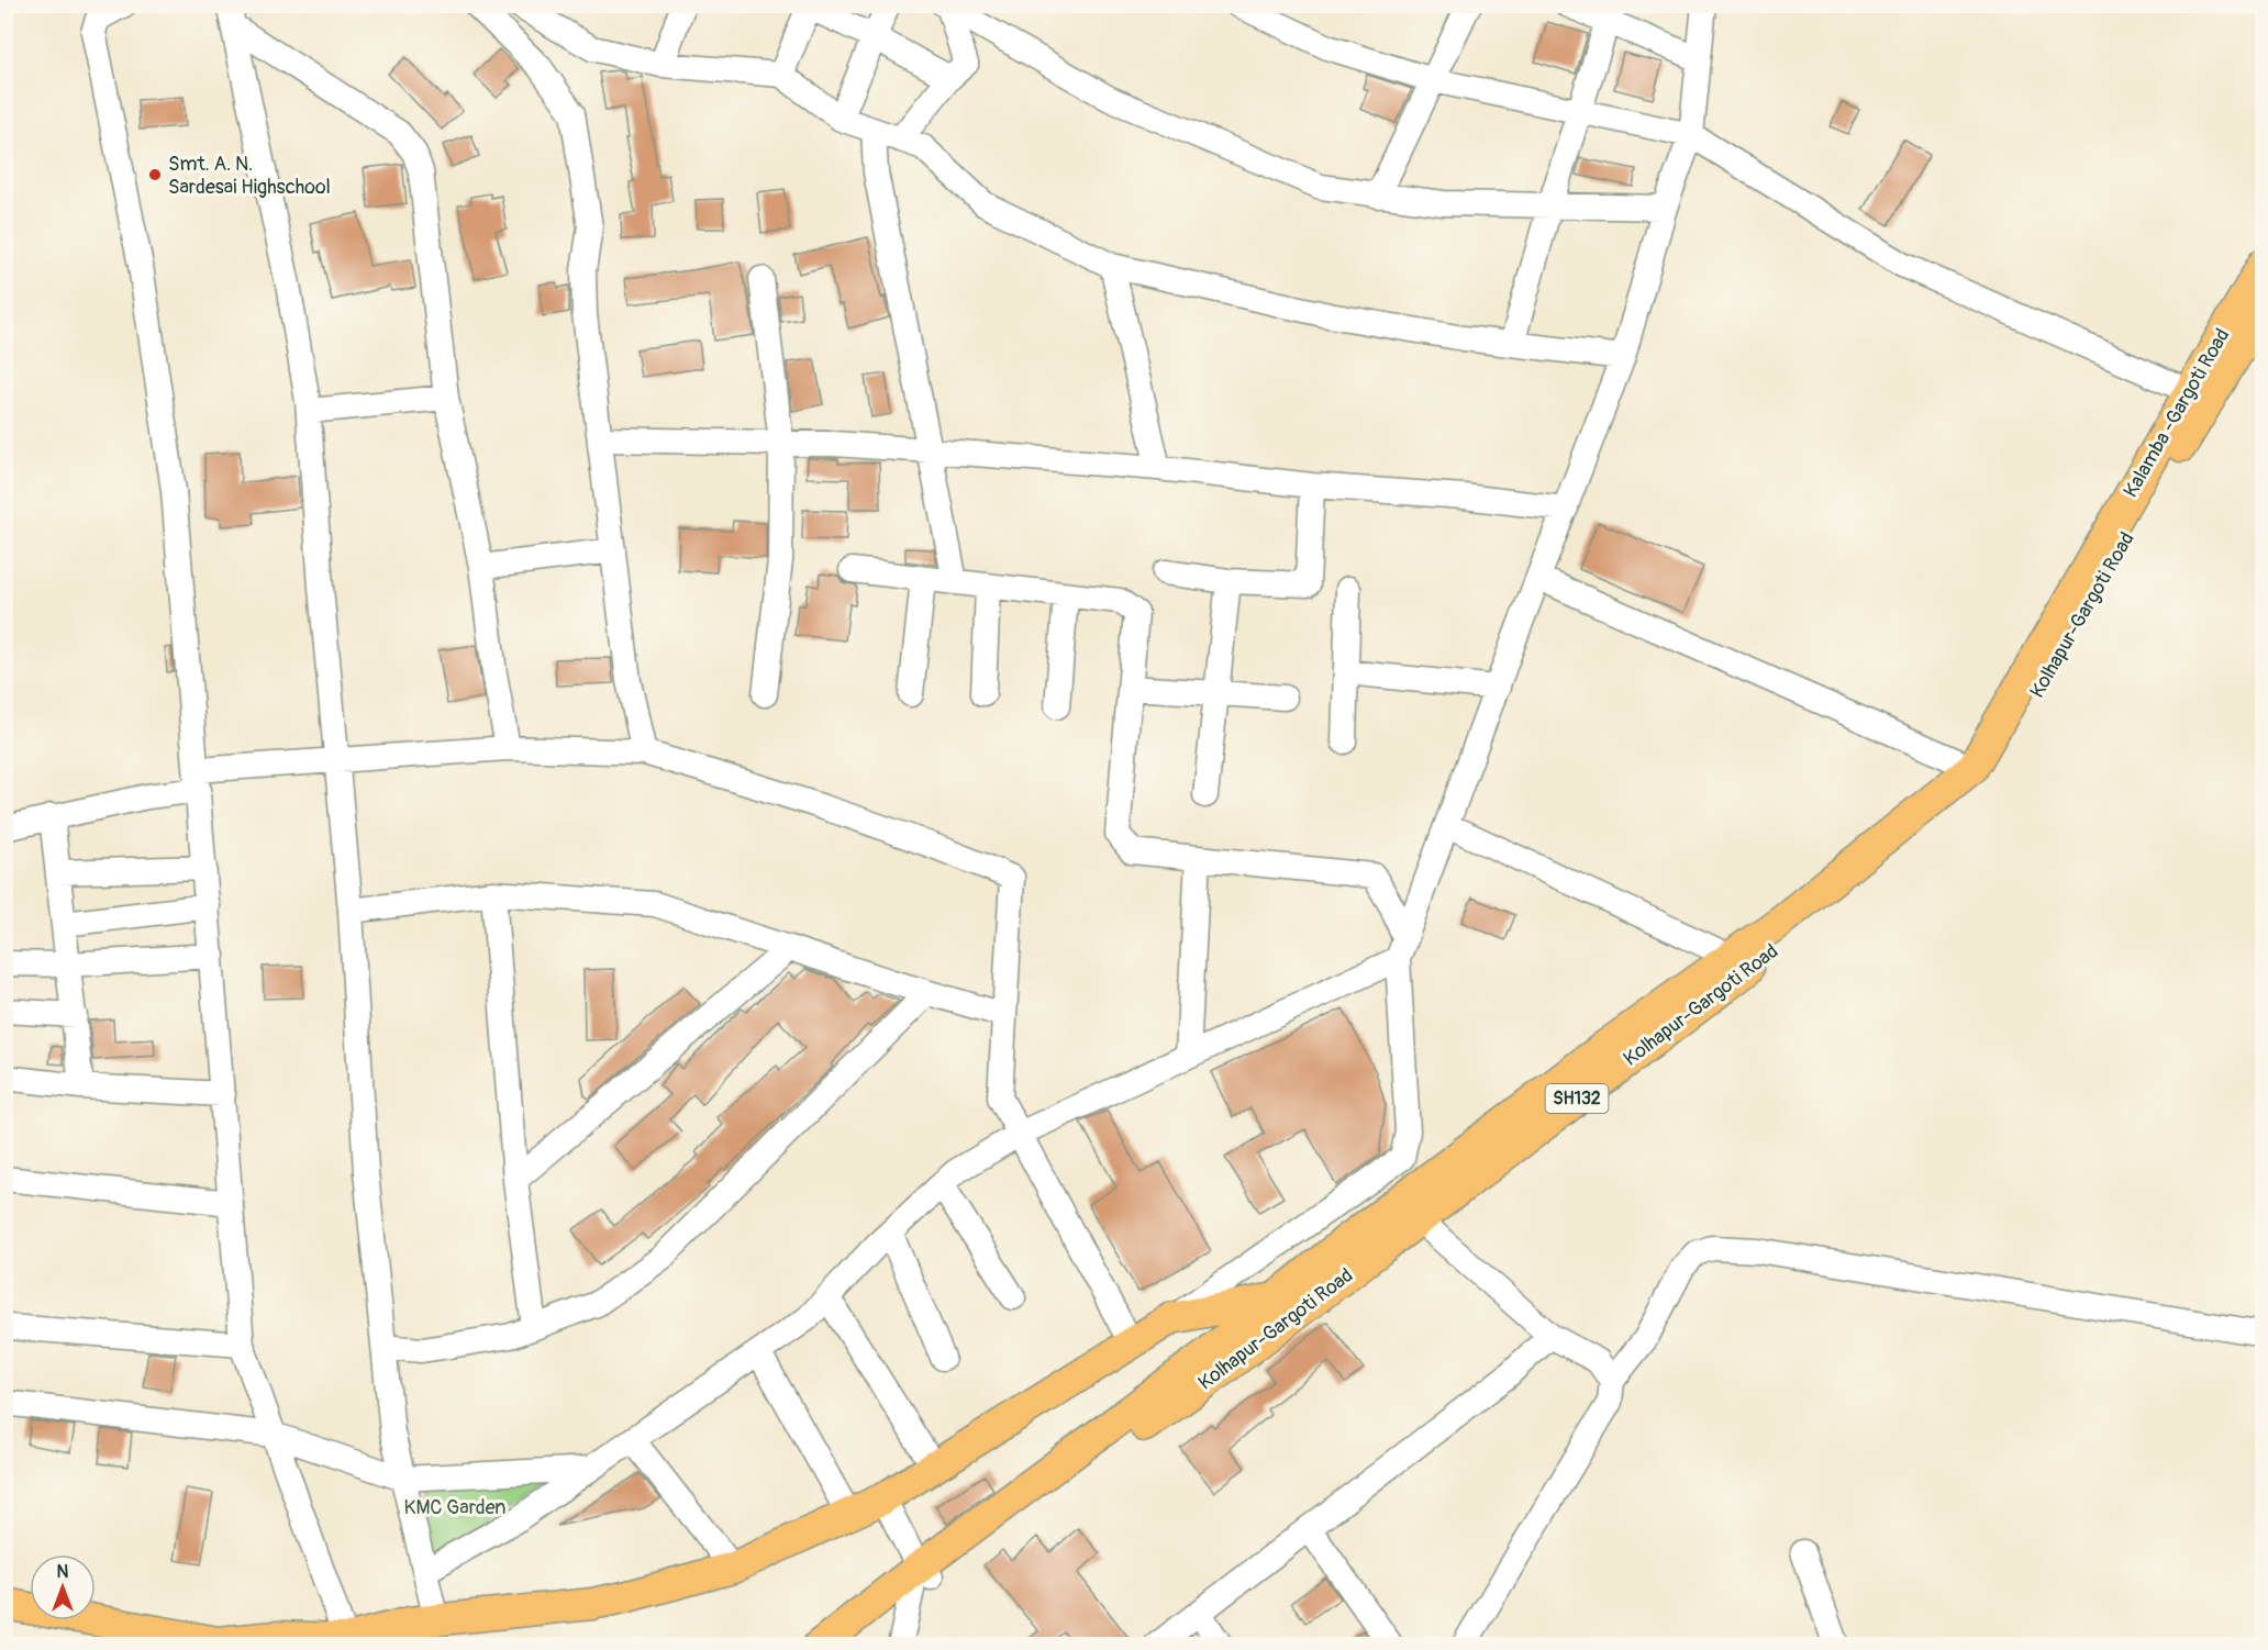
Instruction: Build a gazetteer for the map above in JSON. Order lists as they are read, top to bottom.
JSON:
{
  "streets": {
    "main road": ["Kalamba -Gargoti Road", "Kolhapur-Gargoti Road", "SH132"]
  },
  "parks": ["KMC Garden"],
  "places": ["Smt. A. N. Sardesai Highschool"],
  "north": "top"
}
